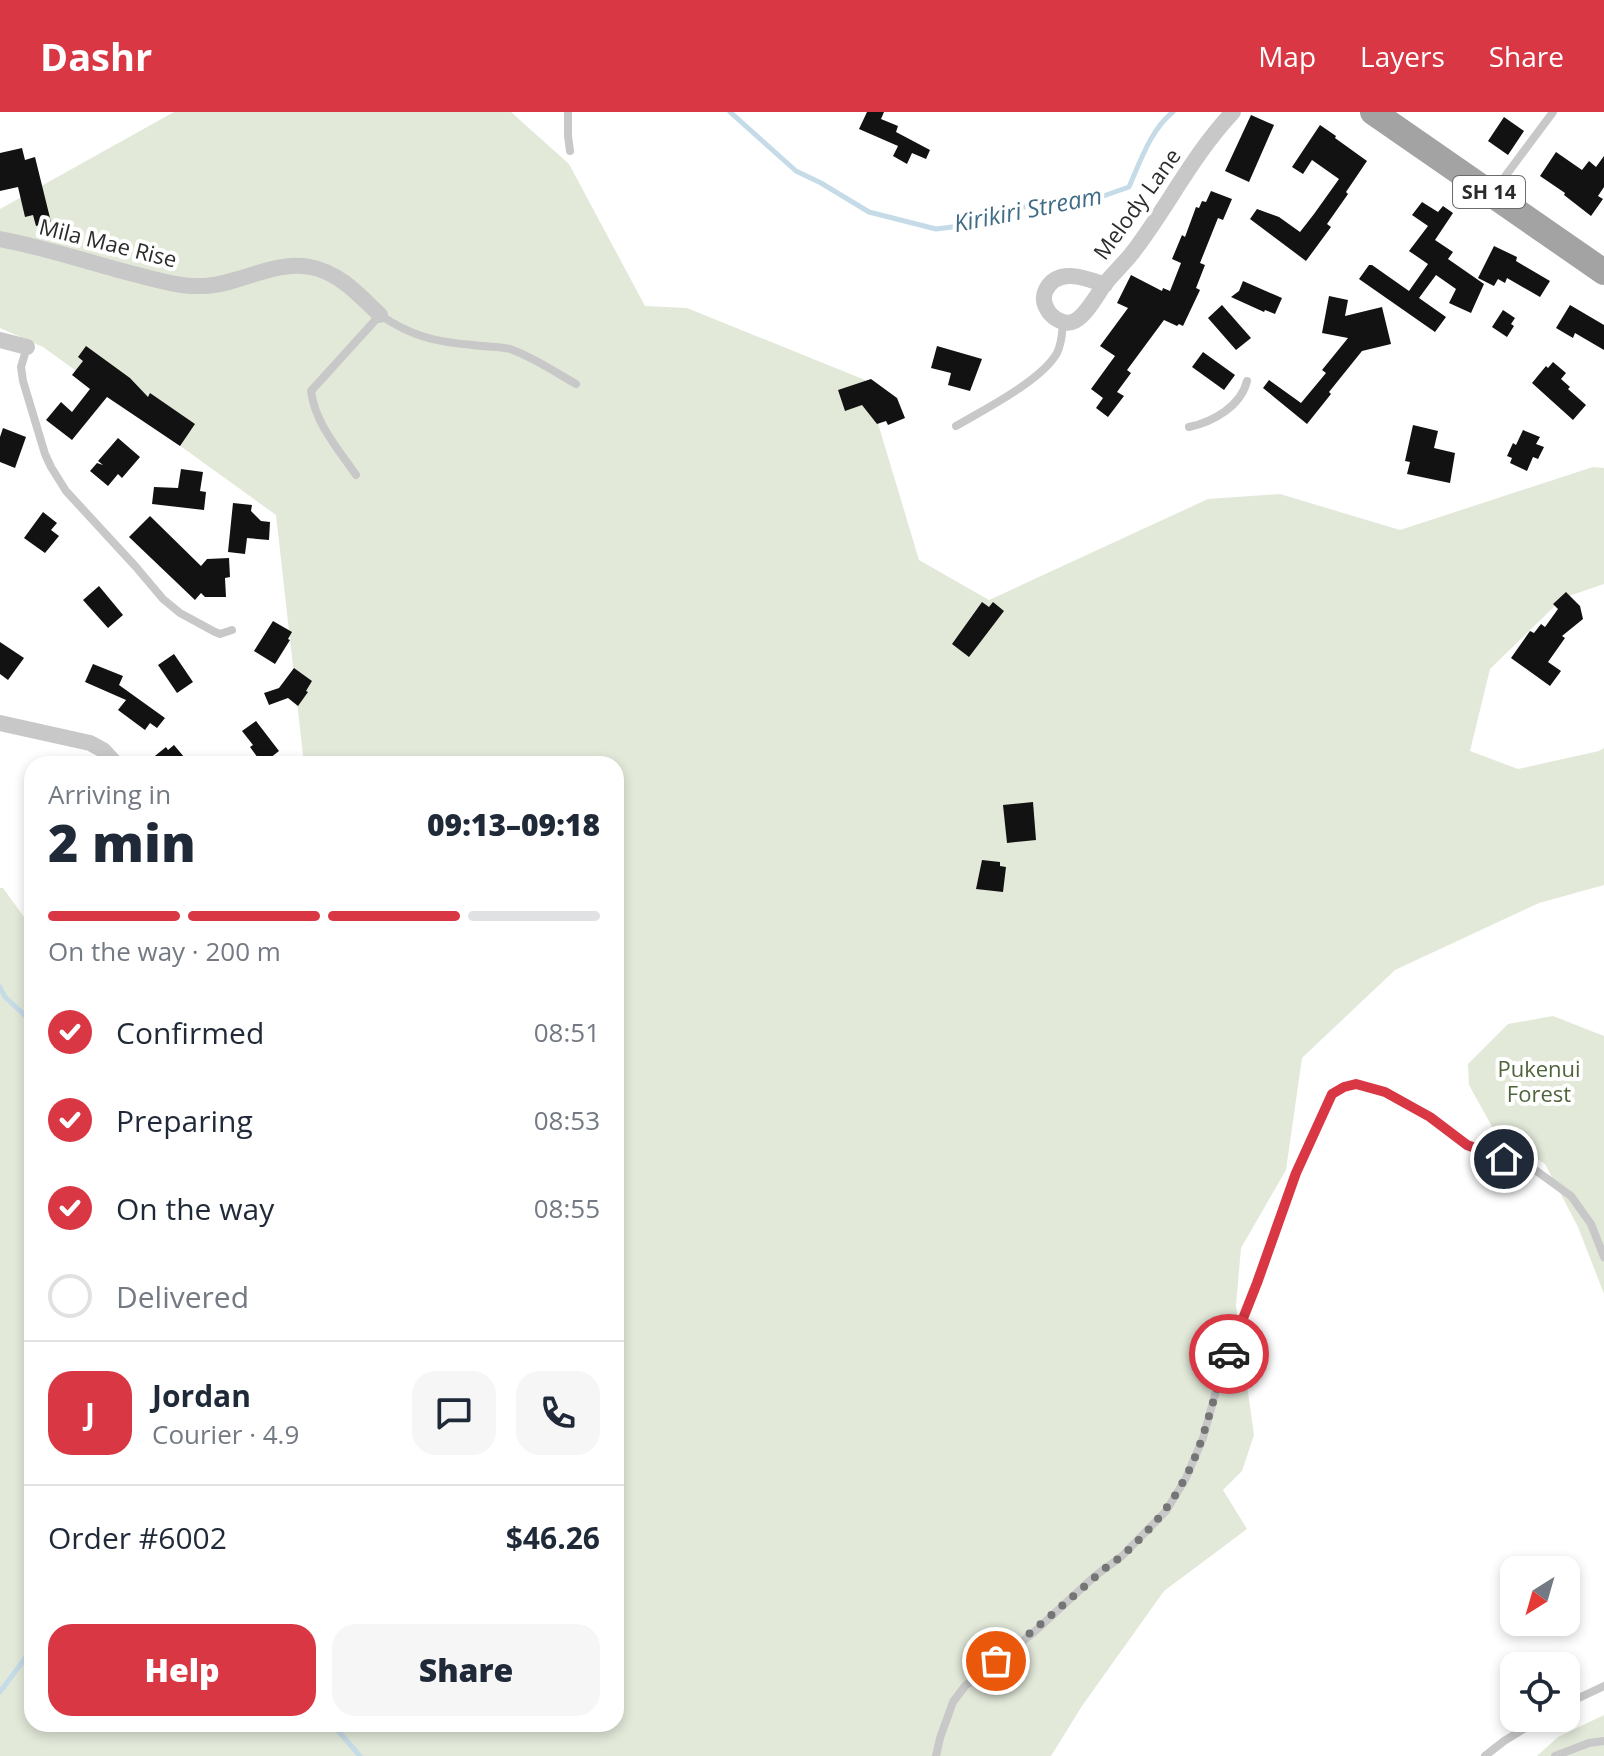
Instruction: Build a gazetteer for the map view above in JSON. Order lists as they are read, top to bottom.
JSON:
{
  "streets": {
    "main road": ["SH 14"],
    "street": ["Melody Lane", "Mila Mae Rise"]
  },
  "water": ["Kirikiri Stream"],
  "parks": ["Pukenui Forest"],
  "north": "bottom left",
  "page": {
    "header": "Dashr",
    "nav": ["Map", "Layers", "Share"],
    "heading": ["2 min", "Arriving in", "09:13–09:18"],
    "panel": [
      "Jordan",
      "Courier · 4.9",
      "Order #6002",
      "$46.26"
    ],
    "bar": "On the way · 200 m",
    "list": [
      ["Confirmed", "08:51"],
      ["Preparing", "08:53"],
      ["On the way", "08:55"],
      "Delivered"
    ],
    "round": "J",
    "buttons": ["Help", "Share"]
  }
}
